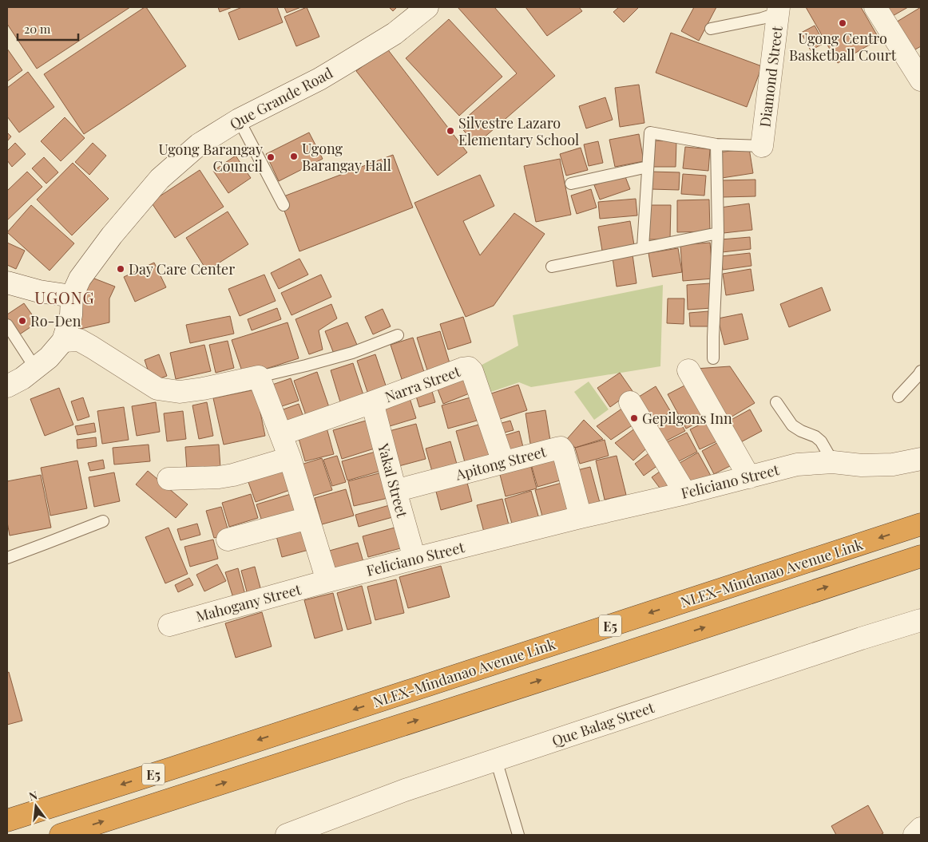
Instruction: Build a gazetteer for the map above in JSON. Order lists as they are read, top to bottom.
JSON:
{
  "streets": {
    "highway": ["NLEX-Mindanao Avenue Link", "E5"],
    "street": [
      "Diamond Street",
      "Que Grande Road",
      "Narra Street",
      "Apitong Street",
      "Yakal Street",
      "Feliciano Street",
      "Mahogany Street",
      "Que Balag Street"
    ]
  },
  "crossings": [
    ["Narra Street", "Apitong Street"],
    ["Narra Street", "Yakal Street"],
    ["Apitong Street", "Yakal Street"],
    ["Apitong Street", "Feliciano Street"],
    ["Yakal Street", "Feliciano Street"],
    ["Feliciano Street", "Mahogany Street"]
  ],
  "districts": ["UGONG"],
  "places": [
    "Ugong Centro Basketball Court",
    "Silvestre Lazaro Elementary School",
    "Ugong Barangay Hall",
    "Ugong Barangay Council",
    "Day Care Center",
    "Ro-Den",
    "Gepilgons Inn"
  ],
  "scale_bar": "20 m",
  "north": "top"
}
